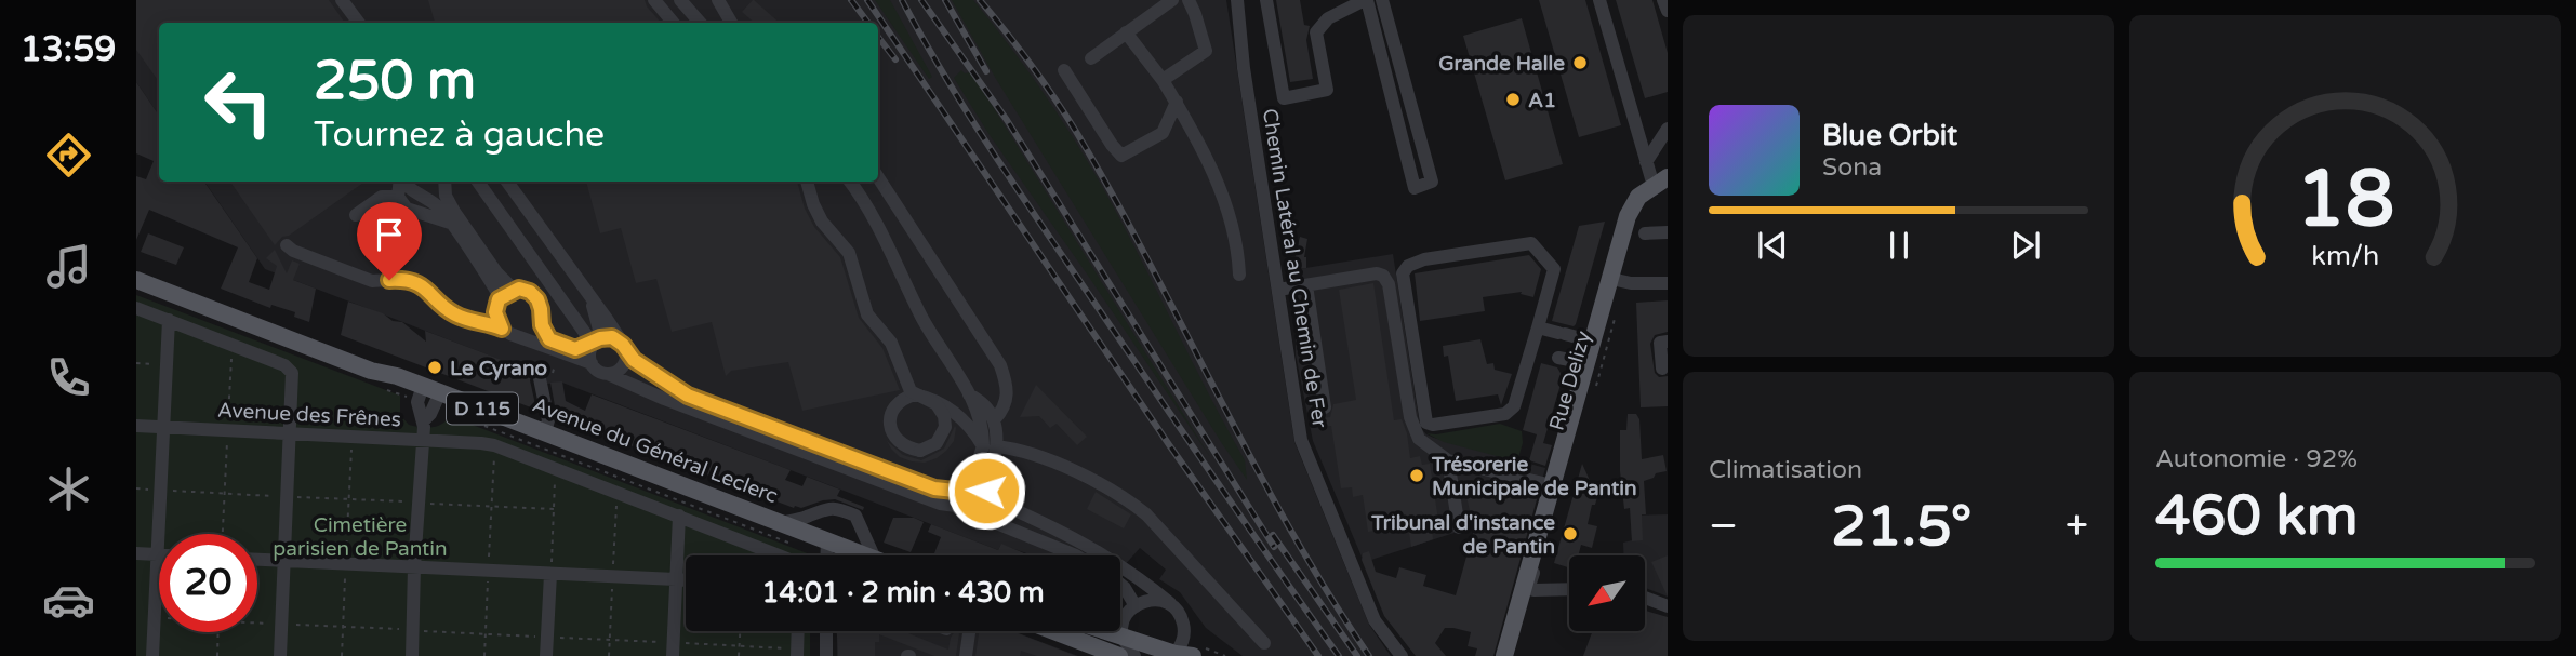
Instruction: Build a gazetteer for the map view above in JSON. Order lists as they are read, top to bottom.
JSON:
{
  "streets": {
    "main road": ["Rue Delizy", "D 115", "Avenue du Général Leclerc"],
    "street": ["Chemin Latéral au Chemin de Fer", "Avenue des Frênes"]
  },
  "parks": ["Cimetière parisien de Pantin"],
  "places": [
    "Grande Halle",
    "A1",
    "Le Cyrano",
    "Trésorerie Municipale de Pantin",
    "Tribunal d'instance de Pantin"
  ],
  "north": "bottom left",
  "page": {
    "tabs": "13:59",
    "turn": ["250 m", "Tournez à gauche"],
    "song": ["Blue Orbit", "Sona"],
    "tile": [
      "Climatisation",
      ["Autonomie · 92%", "460 km"]
    ],
    "heat": ["−", "21.5°", "+"],
    "limit": "20",
    "trip": "14:01 · 2 min · 430 m",
    "gauge": ["18", "km/h"]
  }
}
